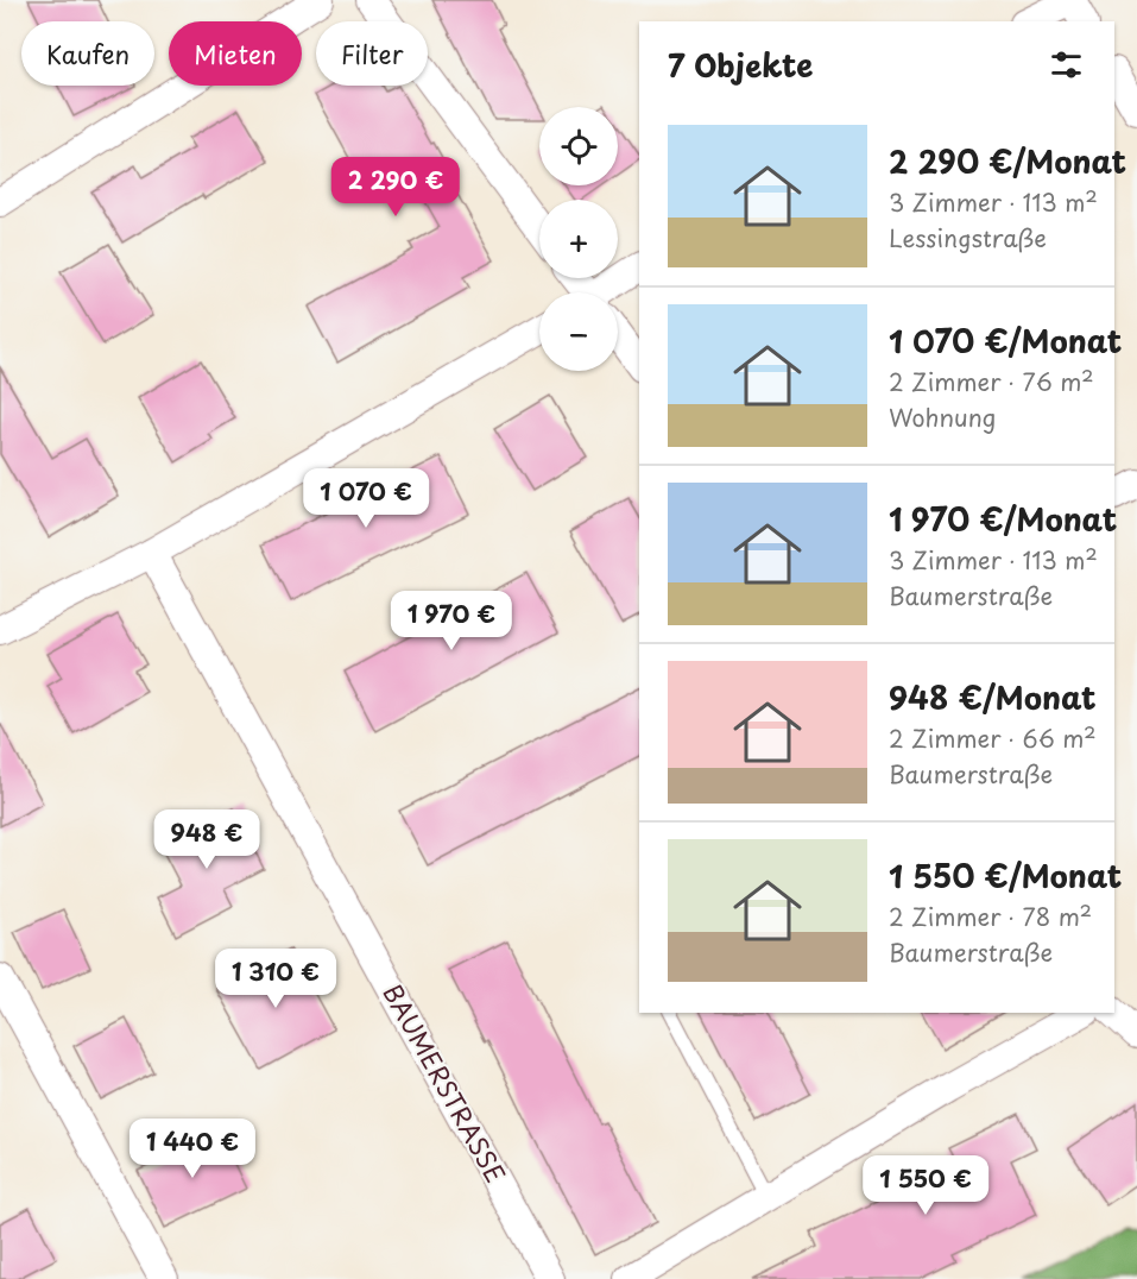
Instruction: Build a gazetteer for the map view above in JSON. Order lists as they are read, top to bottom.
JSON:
{
  "streets": {
    "street": ["BAUMERSTRASSE"]
  },
  "page": {
    "chip": ["Kaufen", "Mieten", "Filter"],
    "heading": "7 Objekte",
    "map_buttons": ["+", "−"],
    "list": [
      {
        "name": "2 290 €/Monat",
        "note": "3 Zimmer · 113 m² · Lessingstraße"
      },
      {
        "name": "1 070 €/Monat",
        "note": "2 Zimmer · 76 m² · Wohnung"
      },
      {
        "name": "1 970 €/Monat",
        "note": "3 Zimmer · 113 m² · Baumerstraße"
      },
      {
        "name": "948 €/Monat",
        "note": "2 Zimmer · 66 m² · Baumerstraße"
      },
      {
        "name": "1 550 €/Monat",
        "note": "2 Zimmer · 78 m² · Baumerstraße"
      }
    ],
    "price": [
      "2 290 €",
      "1 070 €",
      "1 970 €",
      "948 €",
      "1 310 €",
      "1 440 €",
      "1 550 €"
    ]
  }
}
